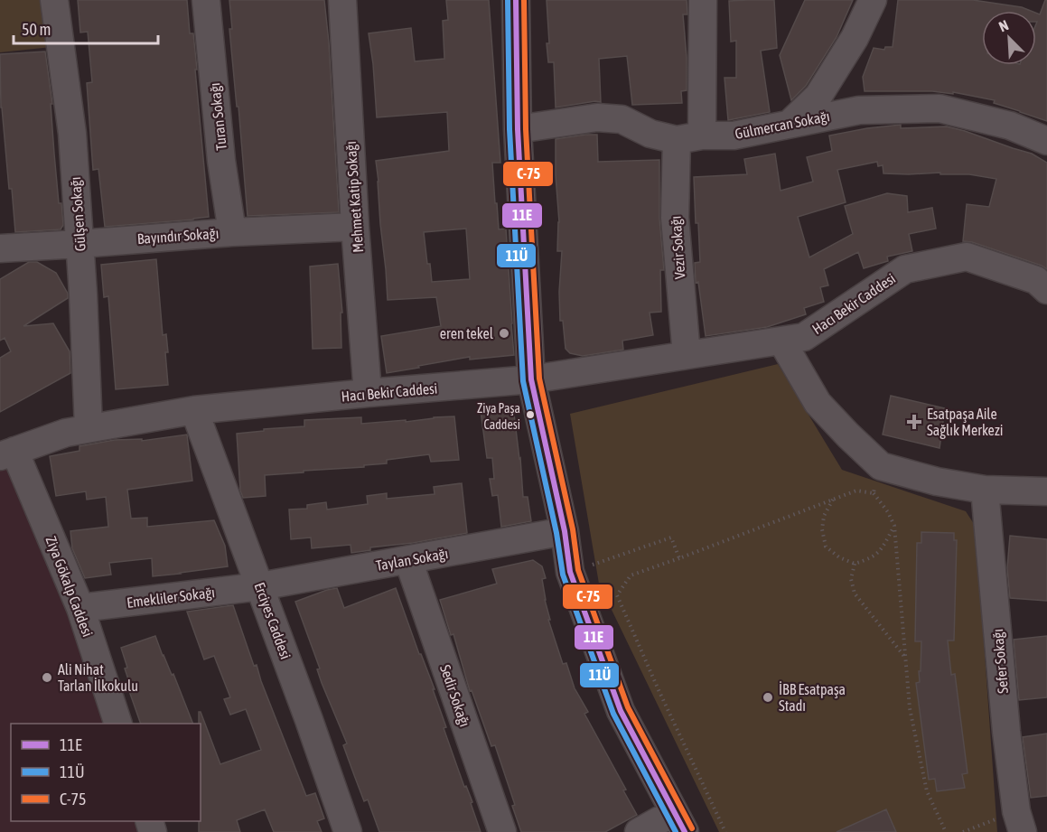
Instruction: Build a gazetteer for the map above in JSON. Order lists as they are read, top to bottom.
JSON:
{
  "streets": {
    "street": [
      "Turan Sokağı",
      "Gülmercan Sokağı",
      "Mehmet Katip Sokağı",
      "Gülşen Sokağı",
      "Bayındır Sokağı",
      "Vezir Sokağı",
      "Hacı Bekir Caddesi",
      "Taylan Sokağı",
      "Ziya Gökalp Caddesi",
      "Emekliler Sokağı",
      "Erciyes Caddesi",
      "Sefer Sokağı",
      "Sedir Sokağı"
    ]
  },
  "crossings": [
    ["Turan Sokağı", "Bayındır Sokağı"],
    ["Gülmercan Sokağı", "Vezir Sokağı"],
    ["Mehmet Katip Sokağı", "Bayındır Sokağı"],
    ["Mehmet Katip Sokağı", "Hacı Bekir Caddesi"],
    ["Gülşen Sokağı", "Bayındır Sokağı"],
    ["Gülşen Sokağı", "Hacı Bekir Caddesi"],
    ["Vezir Sokağı", "Hacı Bekir Caddesi"],
    ["Hacı Bekir Caddesi", "Ziya Gökalp Caddesi"],
    ["Hacı Bekir Caddesi", "Erciyes Caddesi"],
    ["Taylan Sokağı", "Emekliler Sokağı"],
    ["Taylan Sokağı", "Erciyes Caddesi"],
    ["Taylan Sokağı", "Sedir Sokağı"],
    ["Ziya Gökalp Caddesi", "Emekliler Sokağı"],
    ["Emekliler Sokağı", "Erciyes Caddesi"]
  ],
  "places": {
    "other": [
      "eren tekel",
      "Ziya Paşa Caddesi",
      "Ali Nihat Tarlan İlkokulu",
      "İBB Esatpaşa Stadı"
    ],
    "health": ["Esatpaşa Aile Sağlık Merkezi"]
  },
  "lines": ["transit line 11E", "transit line 11Ü", "transit line C-75"],
  "legend": ["11E", "11Ü", "C-75"],
  "scale_bar": "50 m",
  "north": "top left"
}
